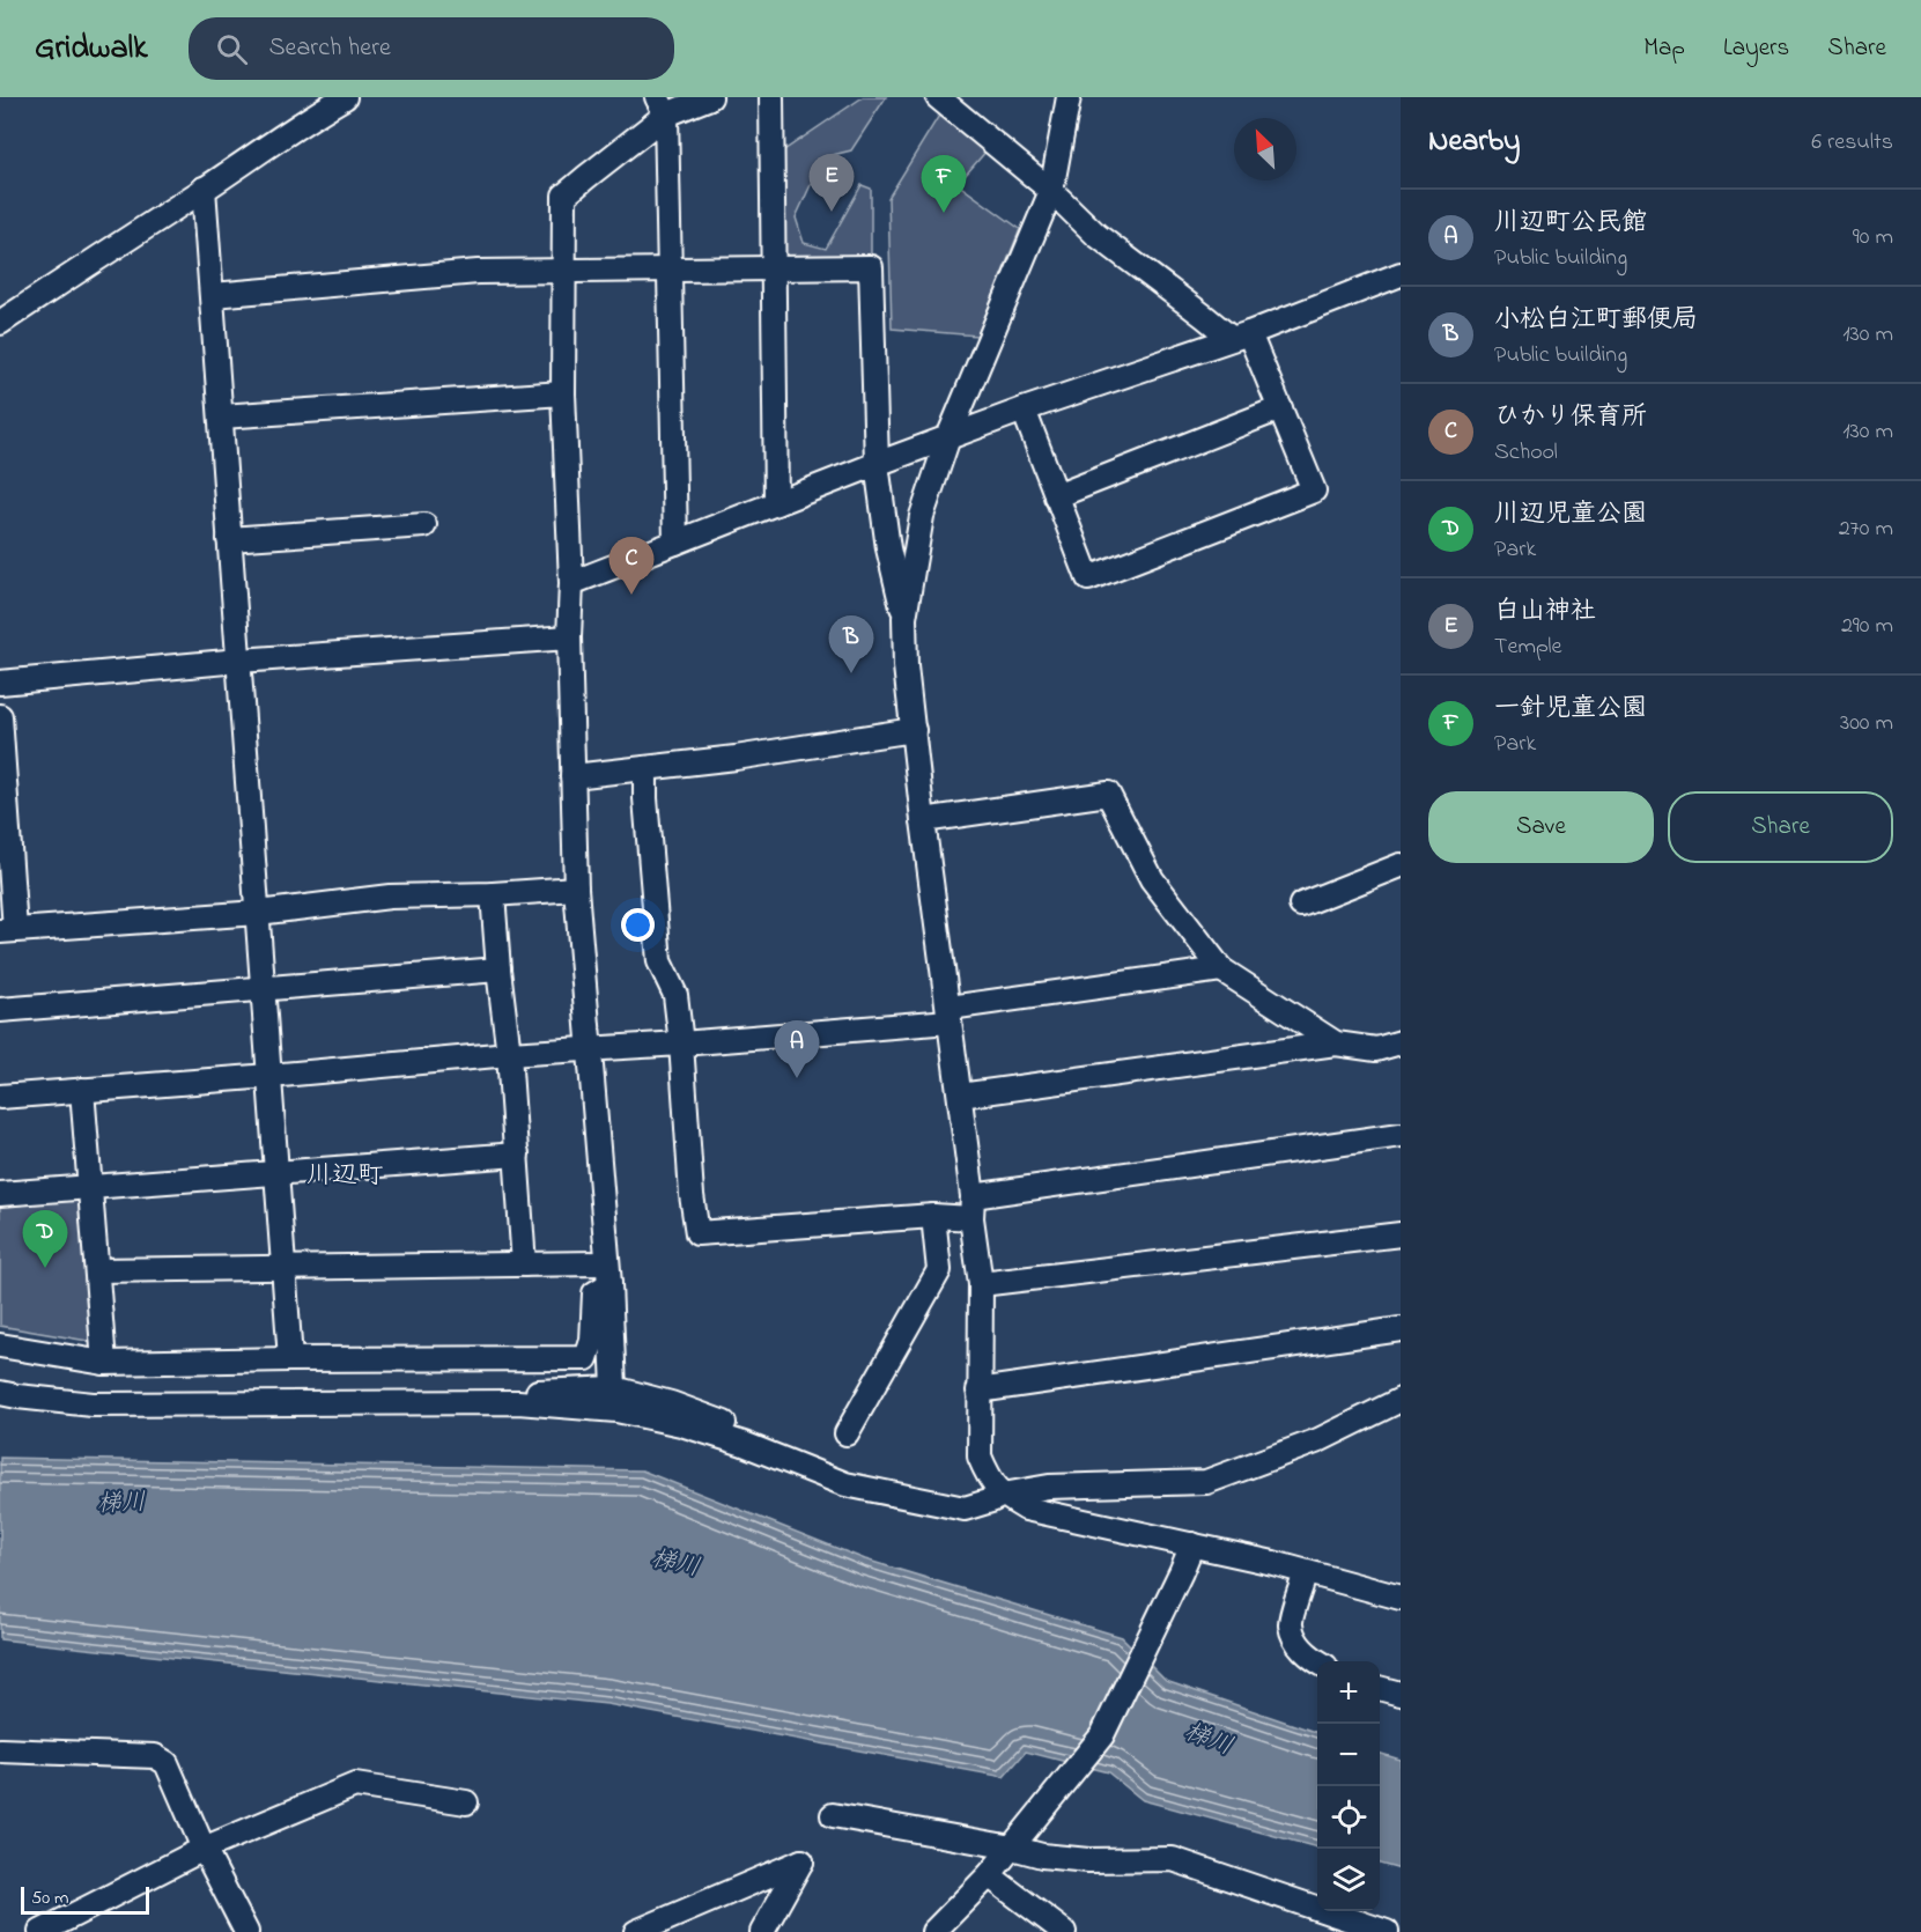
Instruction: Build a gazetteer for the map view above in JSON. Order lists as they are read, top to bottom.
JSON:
{
  "districts": ["川辺町"],
  "water": ["梯川"],
  "scale_bar": "50 m",
  "north": "top left",
  "page": {
    "header": "Gridwalk",
    "search": "Search here",
    "nav": ["Map", "Layers", "Share"],
    "heading": ["Nearby", "6 results"],
    "pins": [
      "E",
      "F",
      "C",
      "B",
      "A",
      "D"
    ],
    "list": [
      {
        "mark": "A",
        "name": "川辺町公民館",
        "note": "Public building",
        "value": "90 m"
      },
      {
        "mark": "B",
        "name": "小松白江町郵便局",
        "note": "Public building",
        "value": "130 m"
      },
      {
        "mark": "C",
        "name": "ひかり保育所",
        "note": "School",
        "value": "130 m"
      },
      {
        "mark": "D",
        "name": "川辺児童公園",
        "note": "Park",
        "value": "270 m"
      },
      {
        "mark": "E",
        "name": "白山神社",
        "note": "Temple",
        "value": "290 m"
      },
      {
        "mark": "F",
        "name": "一針児童公園",
        "note": "Park",
        "value": "300 m"
      }
    ],
    "buttons": ["Save", "Share"],
    "map_buttons": ["+", "−"],
    "scale": "50 m"
  }
}
